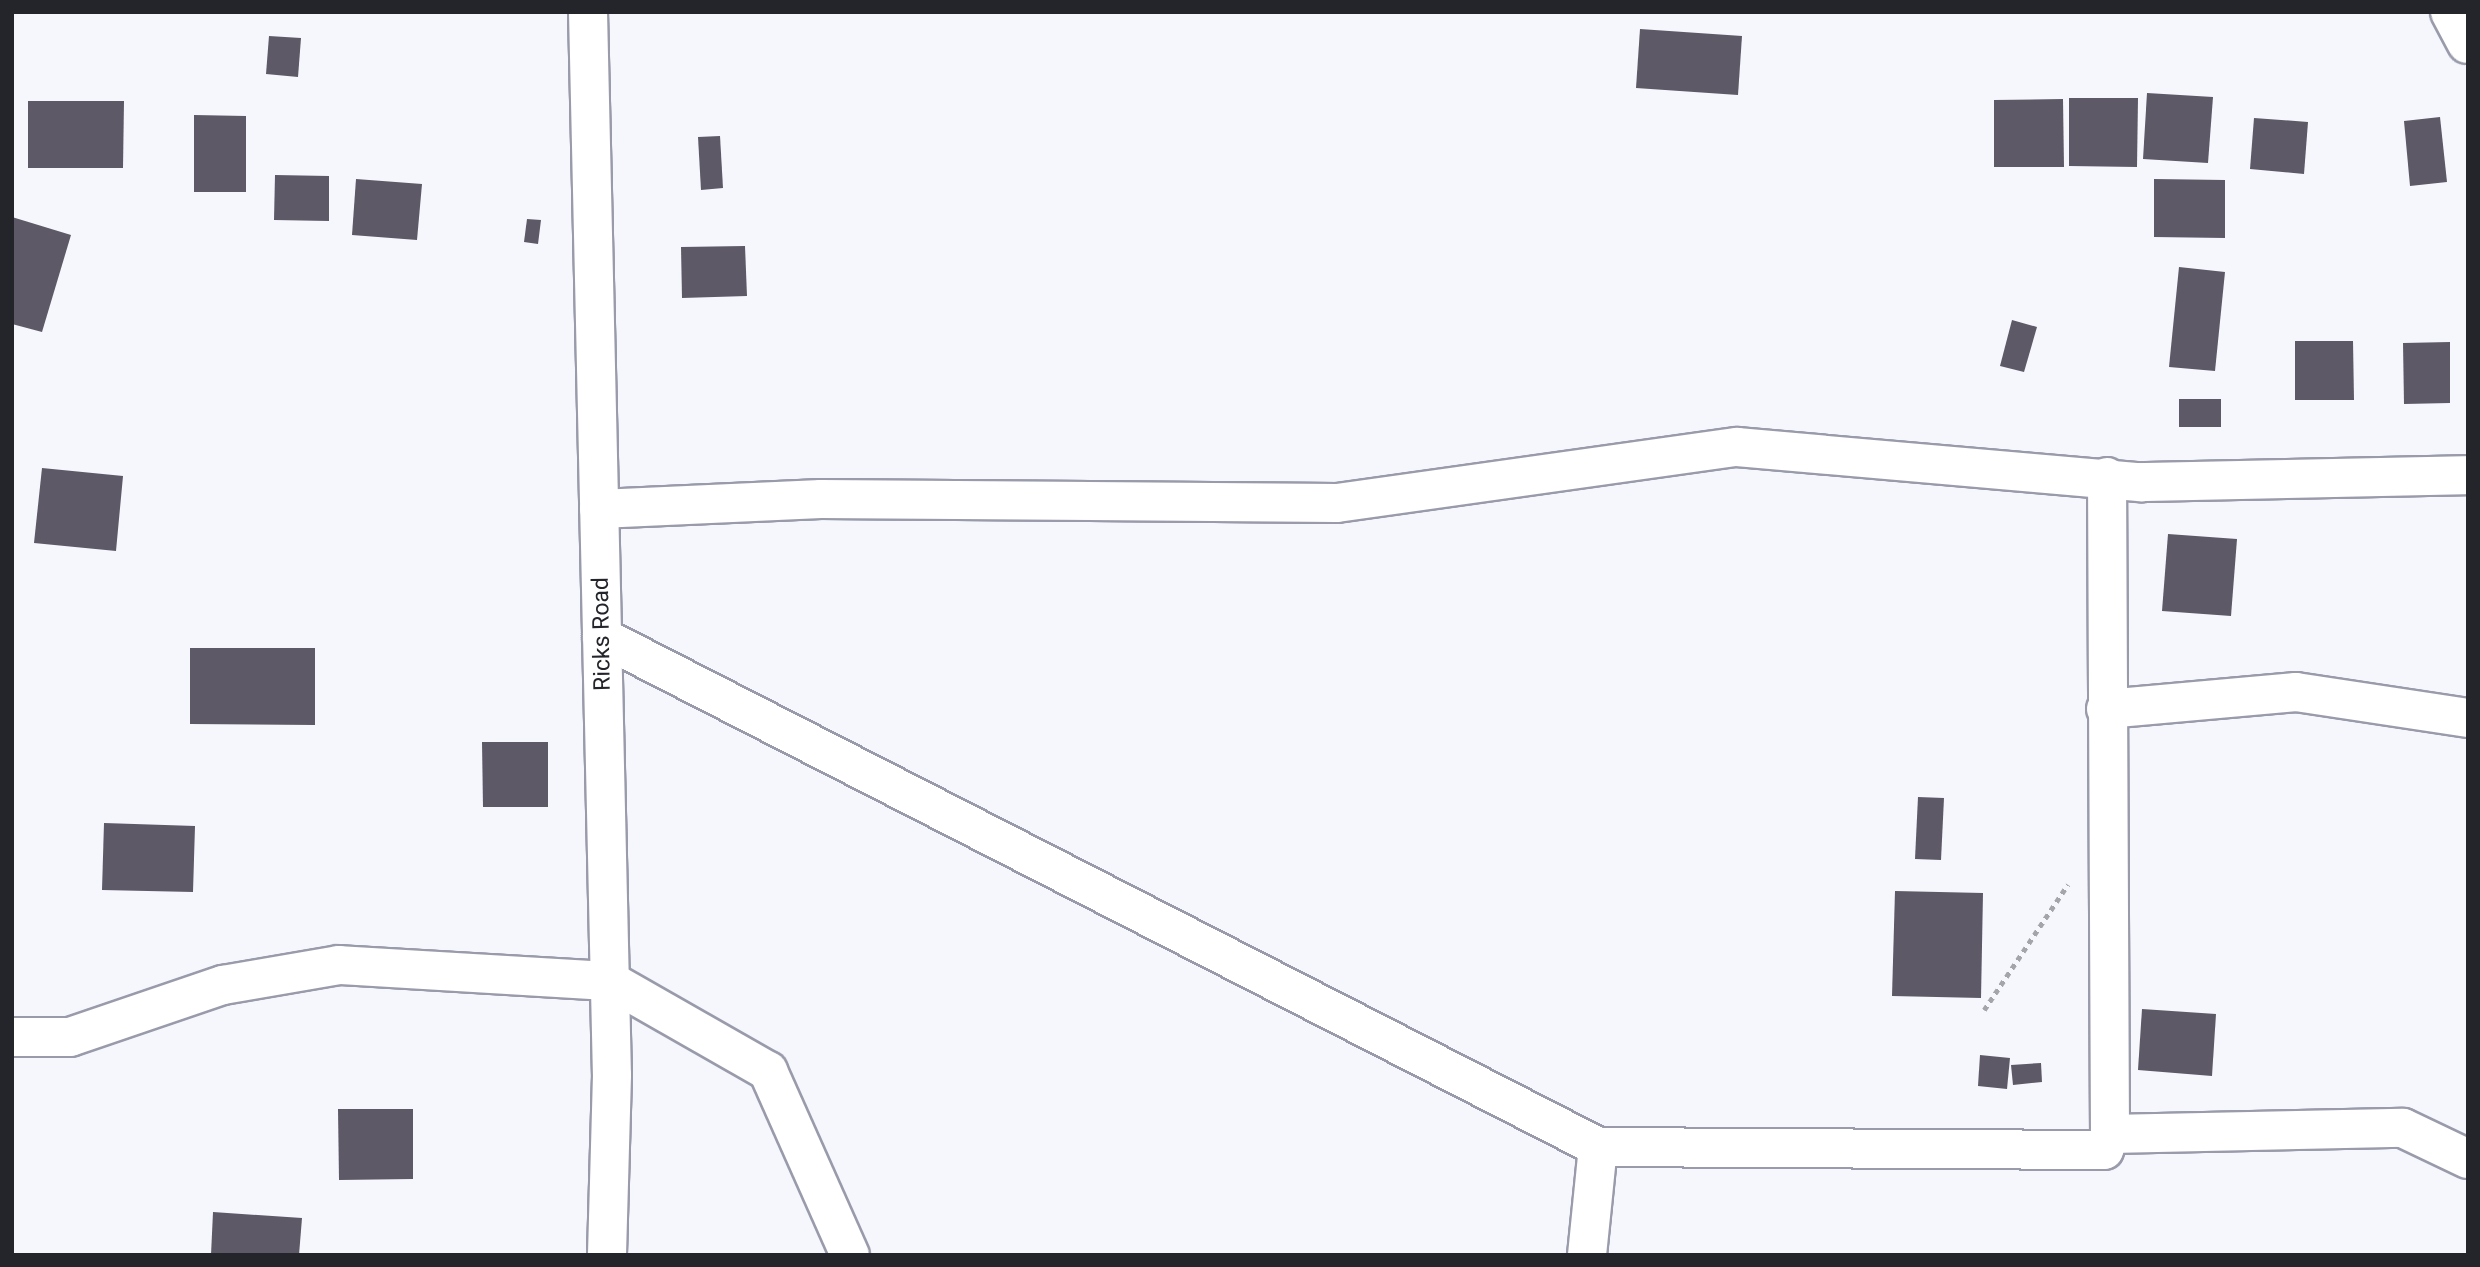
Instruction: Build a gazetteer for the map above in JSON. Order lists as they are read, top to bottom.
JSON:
{
  "streets": {
    "street": ["Ricks Road"]
  }
}
